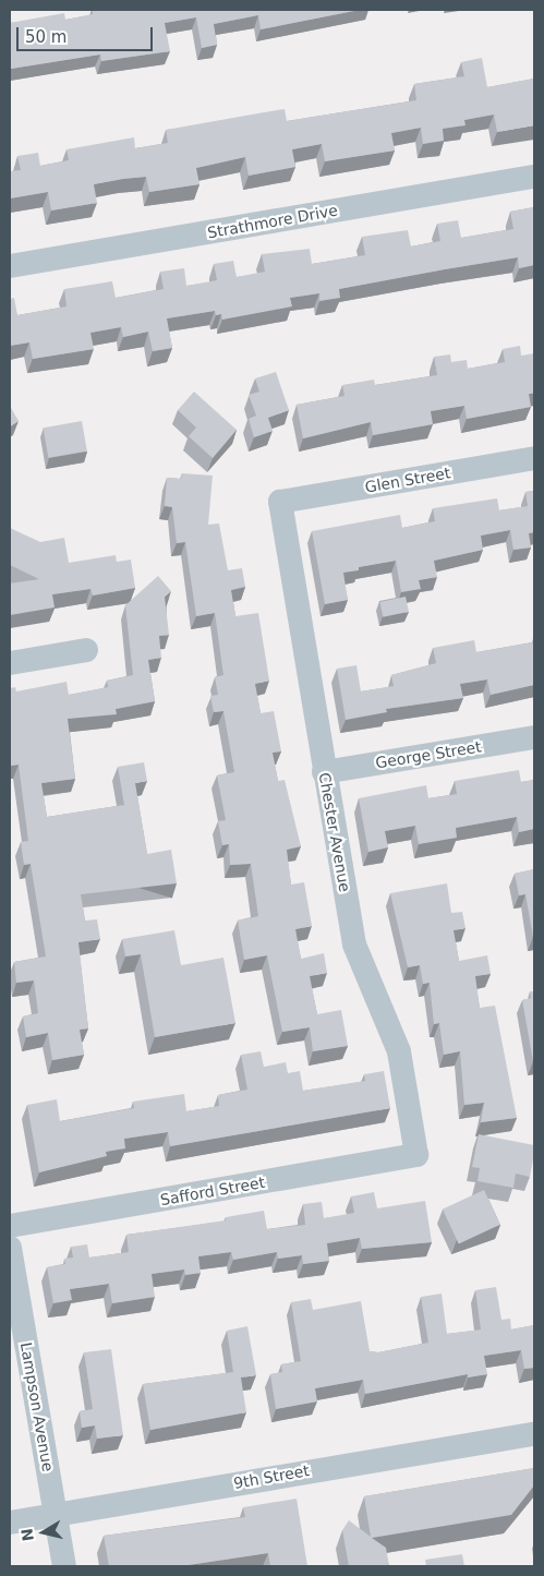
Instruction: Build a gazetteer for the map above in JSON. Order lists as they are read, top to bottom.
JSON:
{
  "streets": {
    "street": [
      "Strathmore Drive",
      "Glen Street",
      "George Street",
      "Chester Avenue",
      "Safford Street",
      "Lampson Avenue",
      "9th Street"
    ]
  },
  "crossings": [
    ["Glen Street", "Chester Avenue"],
    ["George Street", "Chester Avenue"],
    ["Chester Avenue", "Safford Street"],
    ["Lampson Avenue", "9th Street"]
  ],
  "scale_bar": "50 m",
  "north": "left"
}
